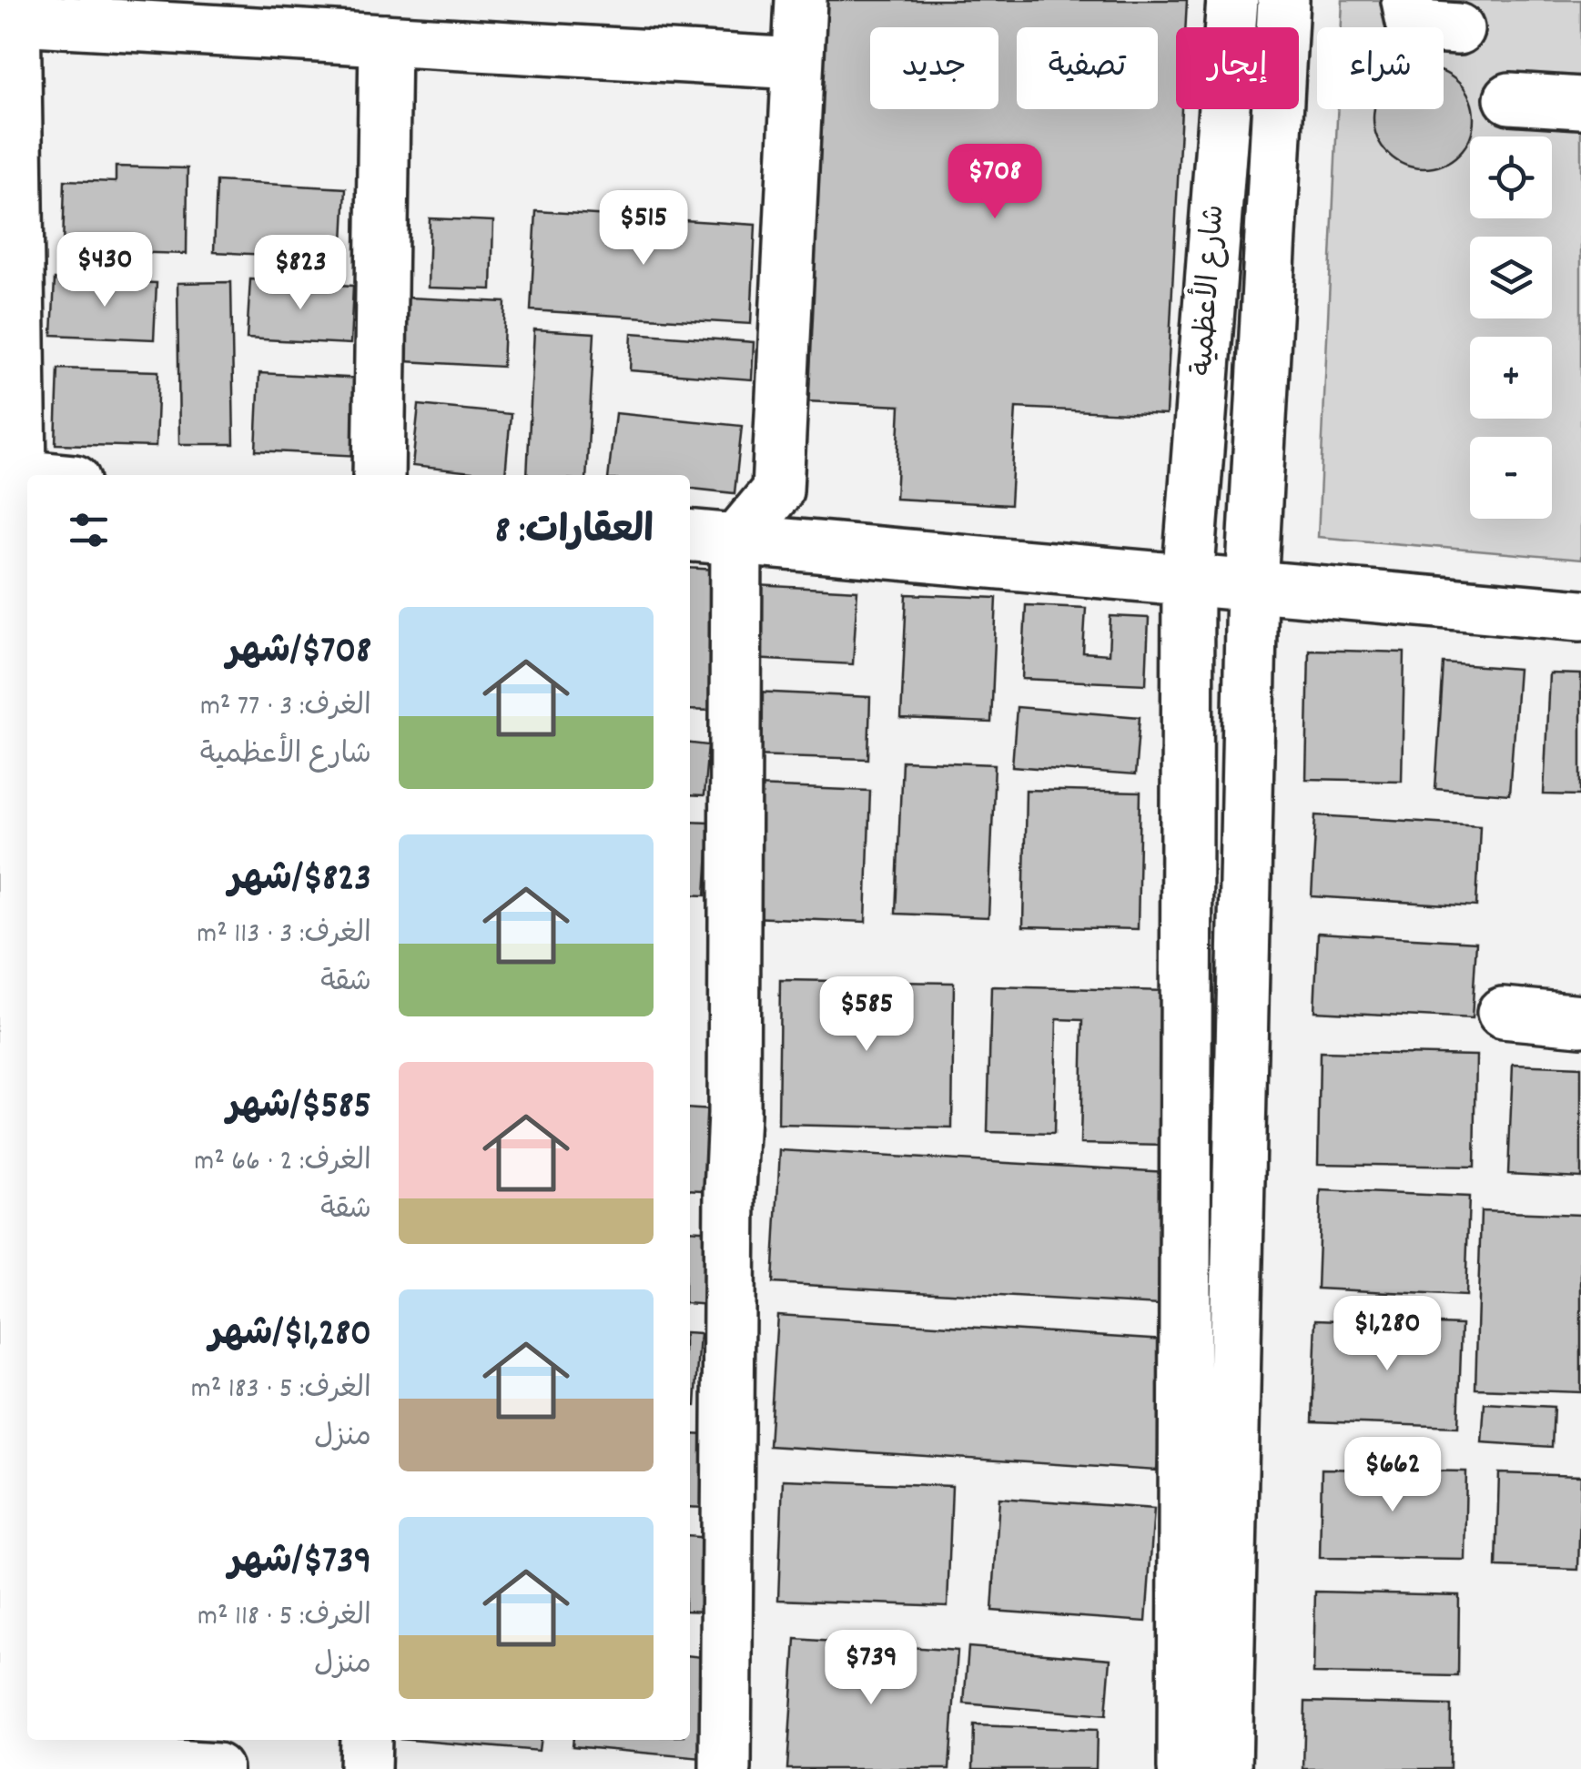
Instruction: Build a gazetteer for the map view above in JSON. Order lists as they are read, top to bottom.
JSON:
{
  "streets": {
    "street": ["شارع الأعظمية"]
  },
  "page": {
    "chip": [
      "شراء",
      "إيجار",
      "تصفية",
      "جديد"
    ],
    "map_buttons": ["+", "−"],
    "price": [
      "$708",
      "$515",
      "$430",
      "$823",
      "$585",
      "$1,280",
      "$662",
      "$739"
    ],
    "heading": "العقارات: 8",
    "list": [
      {
        "name": "$708/شهر",
        "note": "الغرف: 3 · 77 m² · شارع الأعظمية"
      },
      {
        "name": "$823/شهر",
        "note": "الغرف: 3 · 113 m² · شقة"
      },
      {
        "name": "$585/شهر",
        "note": "الغرف: 2 · 66 m² · شقة"
      },
      {
        "name": "$1,280/شهر",
        "note": "الغرف: 5 · 183 m² · منزل"
      },
      {
        "name": "$739/شهر",
        "note": "الغرف: 5 · 118 m² · منزل"
      }
    ]
  }
}
